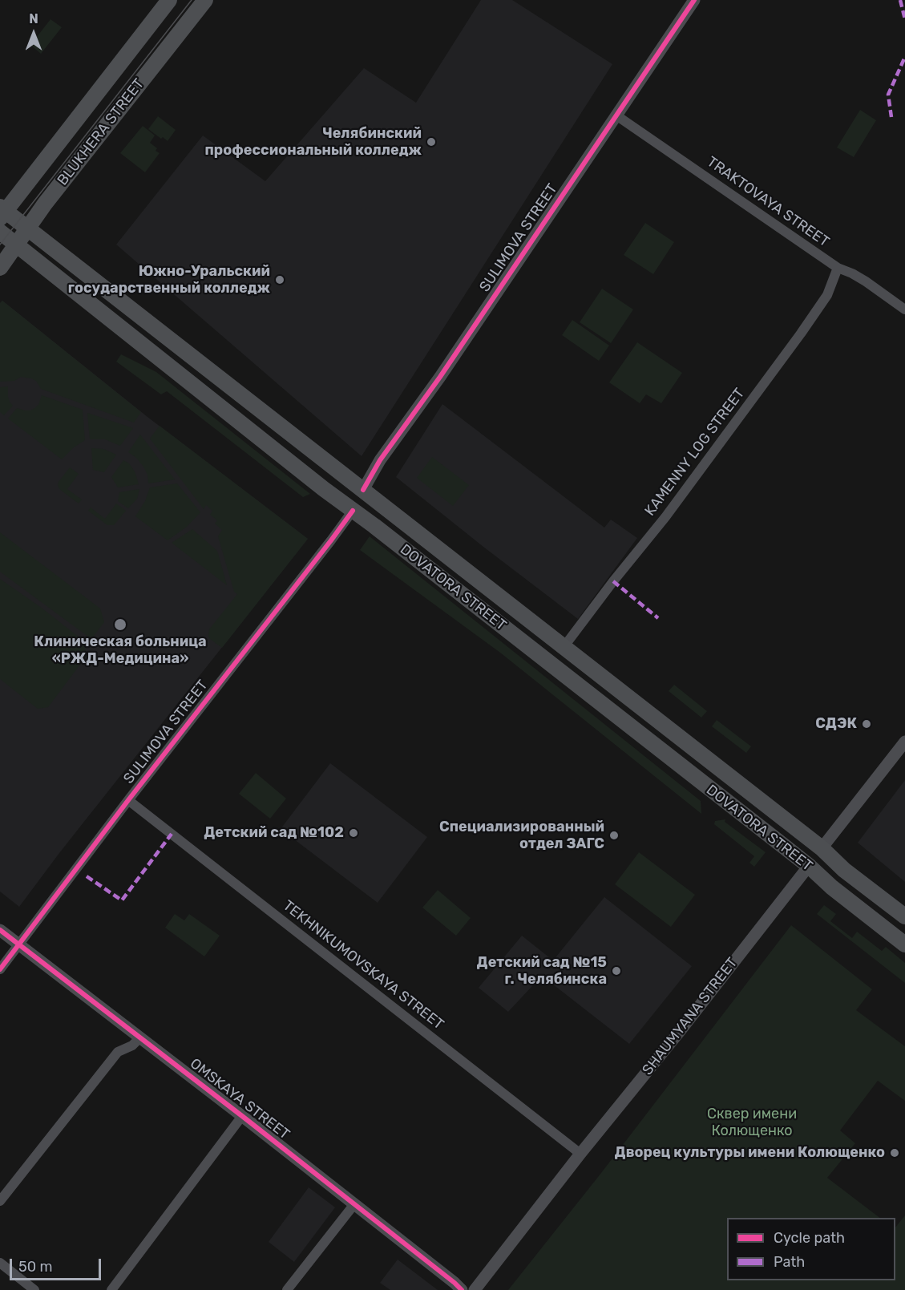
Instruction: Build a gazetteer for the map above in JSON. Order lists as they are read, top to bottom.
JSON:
{
  "streets": {
    "main road": [
      "BLUKHERA STREET",
      "SULIMOVA STREET",
      "DOVATORA STREET",
      "SHAUMYANA STREET"
    ],
    "street": [
      "TRAKTOVAYA STREET",
      "KAMENNY LOG STREET",
      "TEKHNIKUMOVSKAYA STREET",
      "OMSKAYA STREET"
    ]
  },
  "crossings": [
    ["BLUKHERA STREET", "DOVATORA STREET"],
    ["TRAKTOVAYA STREET", "SULIMOVA STREET"],
    ["TRAKTOVAYA STREET", "KAMENNY LOG STREET"],
    ["SULIMOVA STREET", "DOVATORA STREET"],
    ["SULIMOVA STREET", "TEKHNIKUMOVSKAYA STREET"],
    ["SULIMOVA STREET", "OMSKAYA STREET"],
    ["KAMENNY LOG STREET", "DOVATORA STREET"],
    ["DOVATORA STREET", "SHAUMYANA STREET"],
    ["TEKHNIKUMOVSKAYA STREET", "SHAUMYANA STREET"]
  ],
  "parks": ["Сквер имени Колющенко"],
  "places": [
    "Челябинский профессиональный колледж",
    "Южно-Уральский государственный колледж",
    "Клиническая больница «РЖД-Медицина»",
    "СДЭК",
    "Детский сад №102",
    "Специализированный отдел ЗАГС",
    "Детский сад №15 г. Челябинска",
    "Дворец культуры имени Колющенко"
  ],
  "legend": ["Cycle path", "Path"],
  "scale_bar": "50 m",
  "north": "top"
}
